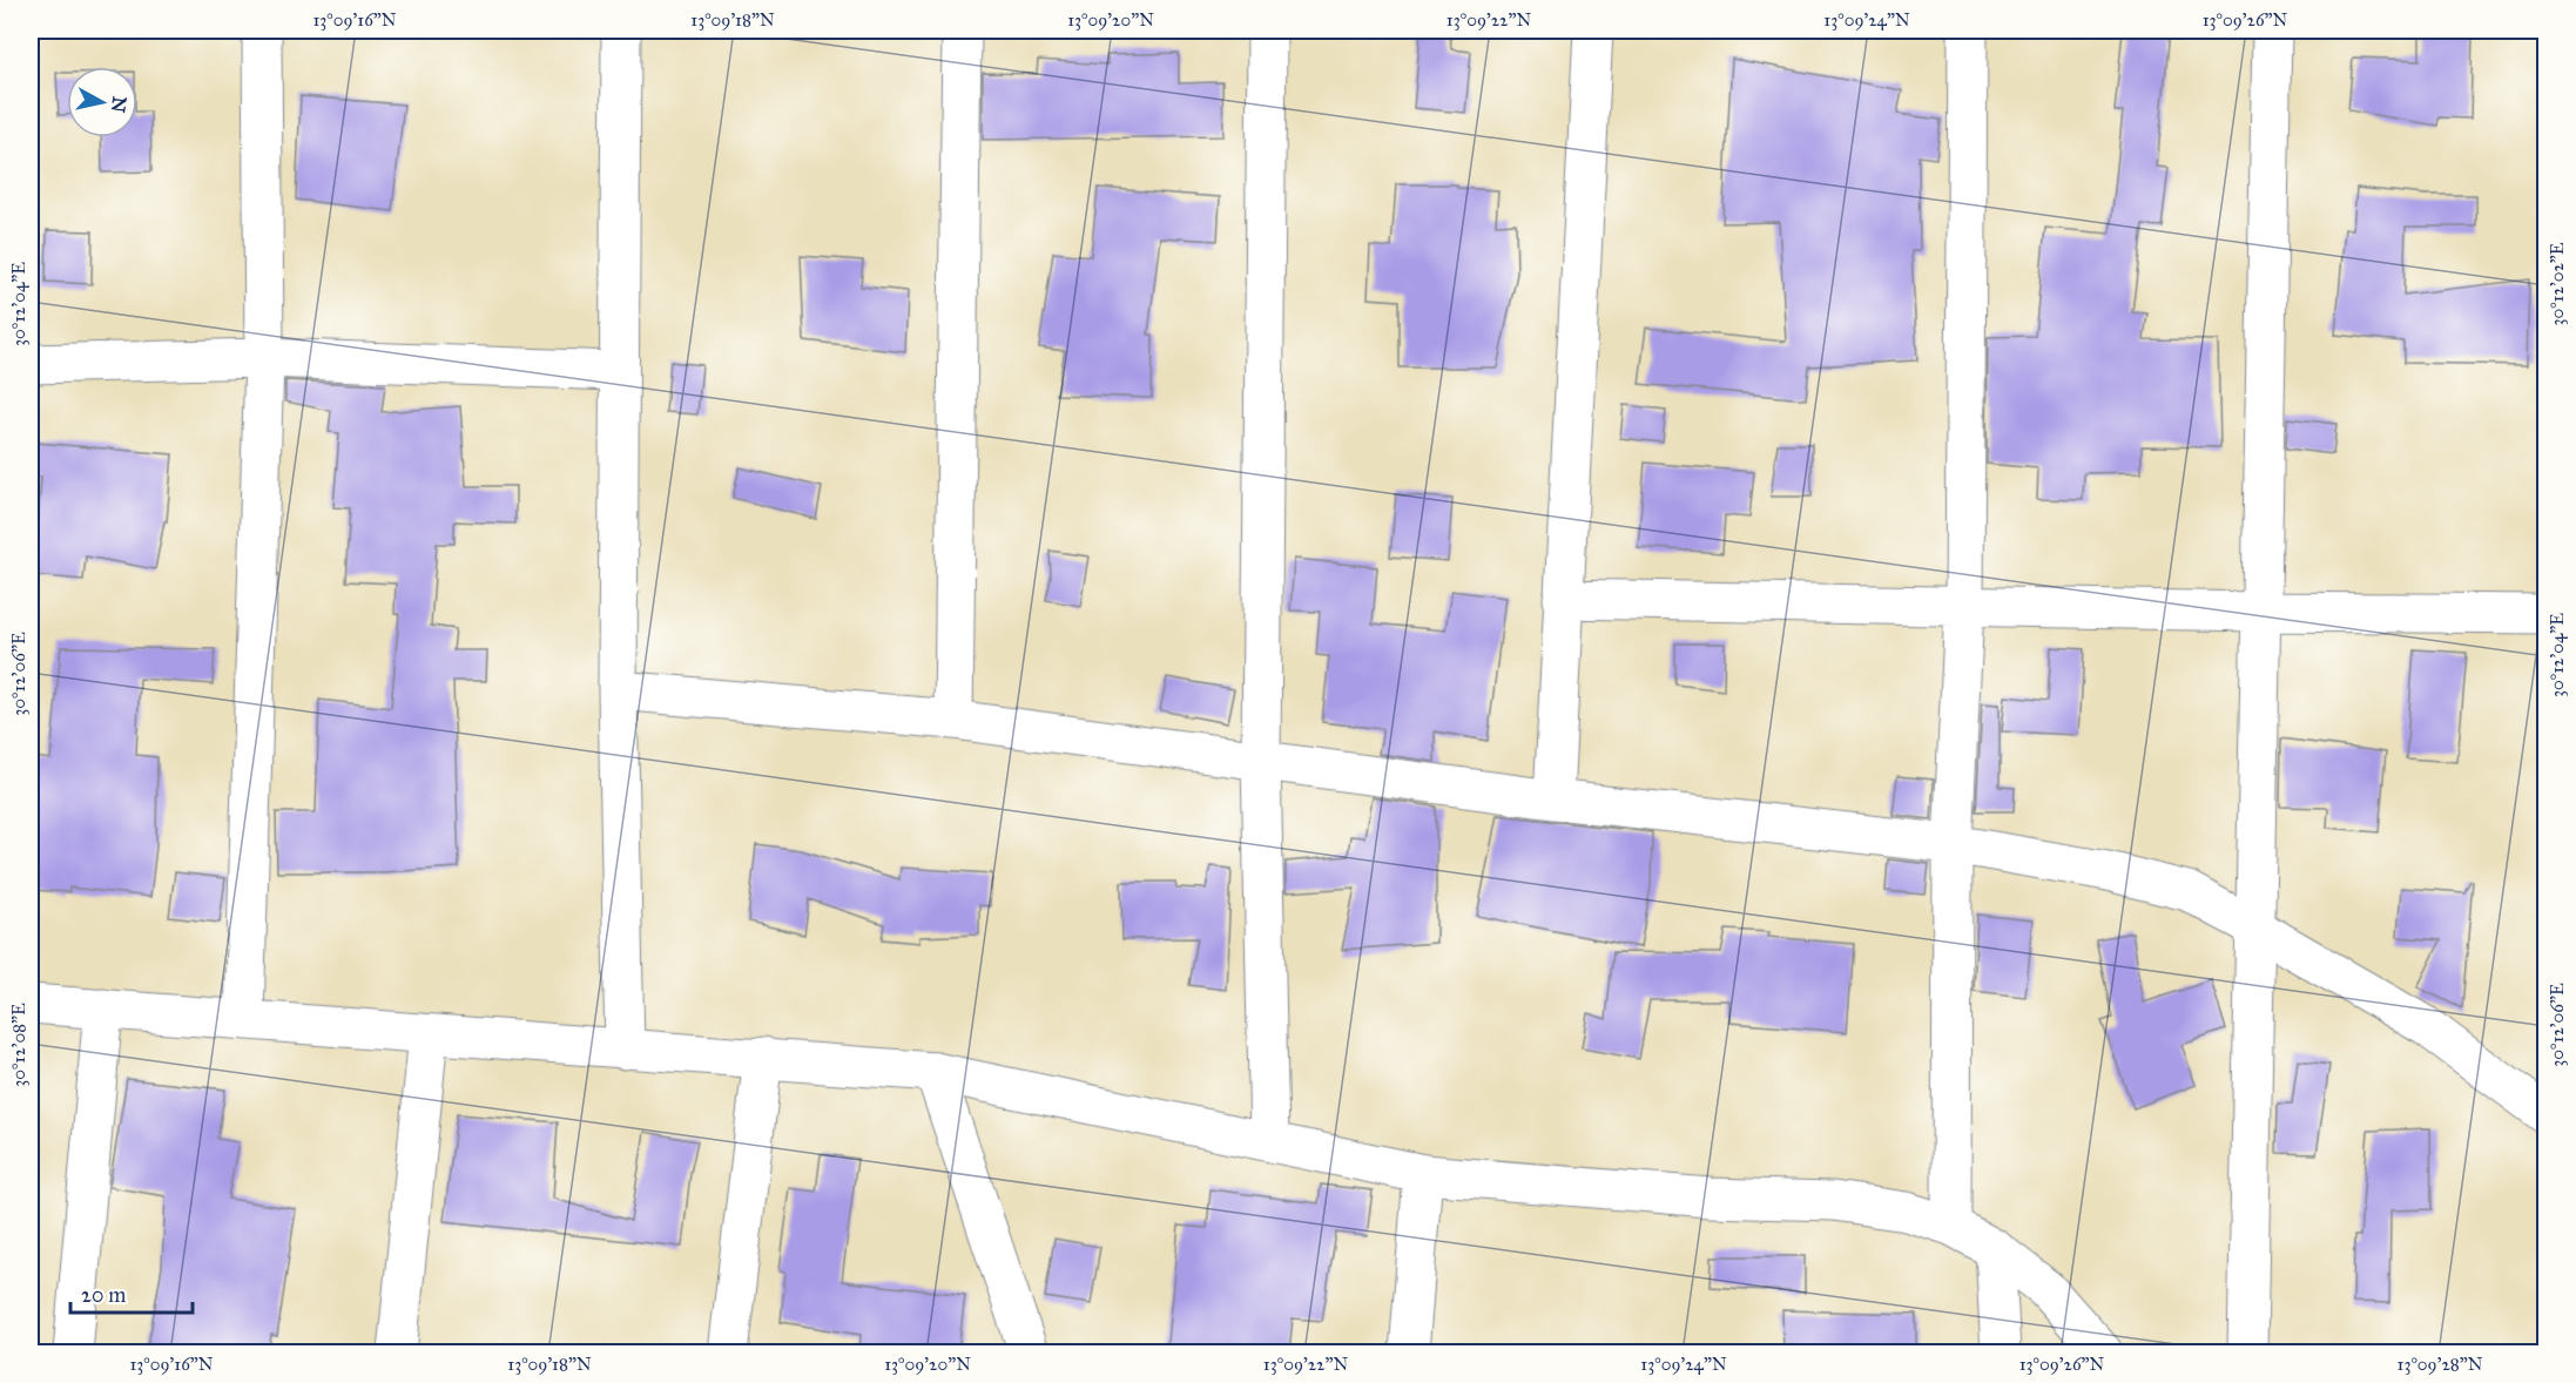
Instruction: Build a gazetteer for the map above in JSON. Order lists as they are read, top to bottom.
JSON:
{
  "scale_bar": "20 m",
  "north": "right",
  "coordinates": [
    "13°09'16\"N",
    "13°09'18\"N",
    "13°09'20\"N",
    "13°09'22\"N",
    "13°09'24\"N",
    "13°09'26\"N",
    "30°12'02\"E",
    "30°12'04\"E",
    "30°12'06\"E",
    "30°12'08\"E",
    "13°09'28\"N"
  ]
}
